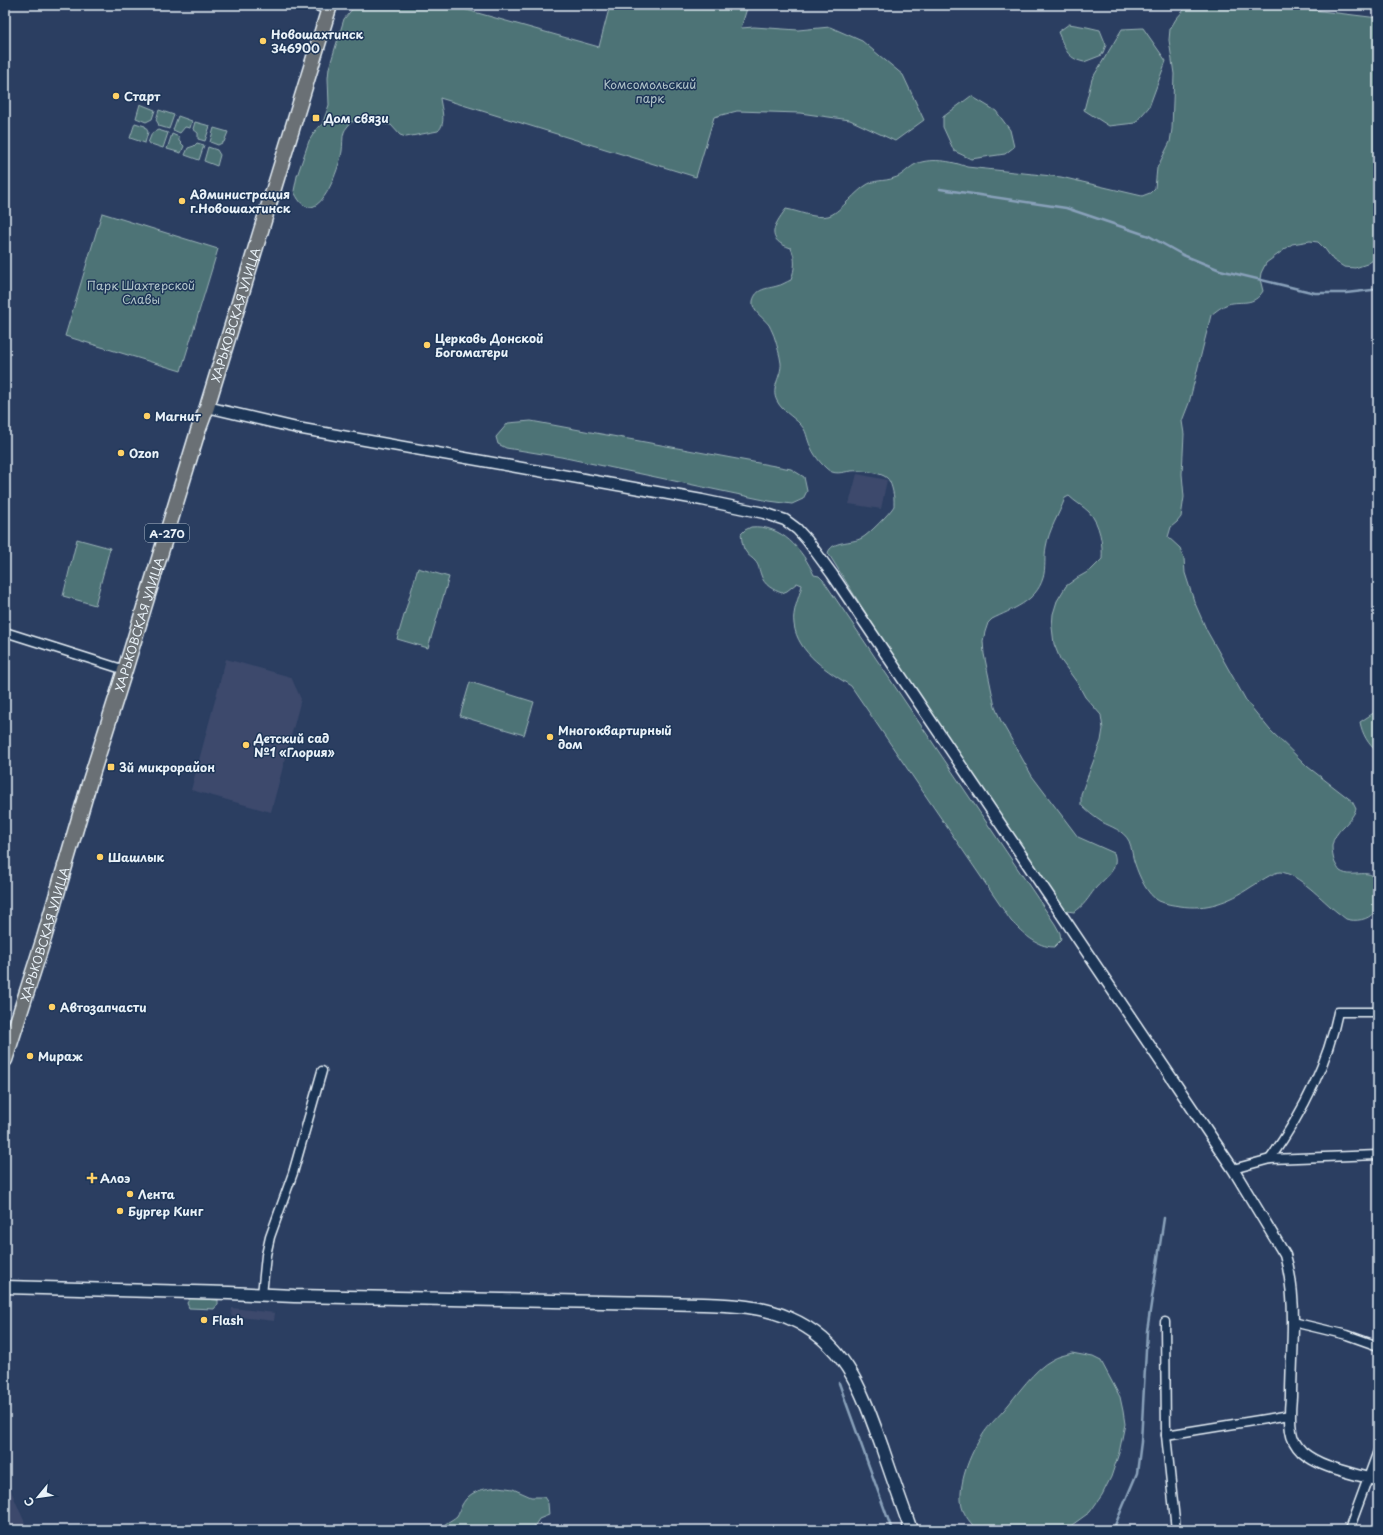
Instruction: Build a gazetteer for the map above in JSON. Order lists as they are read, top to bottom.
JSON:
{
  "streets": {
    "highway": ["ХАРЬКОВСКАЯ УЛИЦА", "А-270"]
  },
  "parks": ["Комсомольский парк", "Парк Шахтерской Славы"],
  "places": {
    "other": [
      "Новошахтинск 346900",
      "Старт",
      "Администрация г.Новошахтинск",
      "Церковь Донской Богоматери",
      "Магнит",
      "Ozon",
      "Многоквартирный дом",
      "Детский сад №1 «Глория»",
      "Шашлык",
      "Автозапчасти",
      "Мираж",
      "Лента",
      "Бургер Кинг",
      "Flash"
    ],
    "transit": ["Дом связи", "3й микрорайон"],
    "health": ["Алоэ"]
  },
  "north": "bottom left"
}
